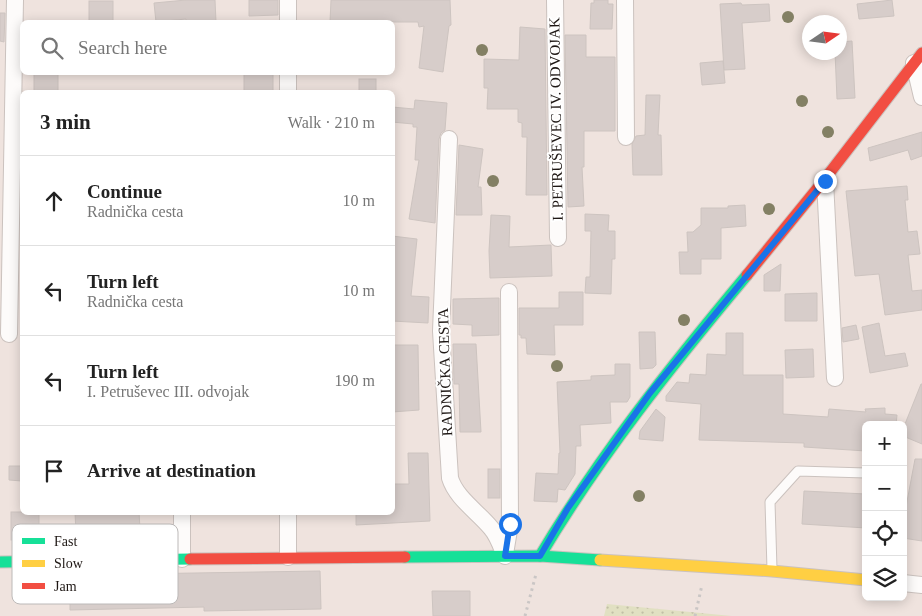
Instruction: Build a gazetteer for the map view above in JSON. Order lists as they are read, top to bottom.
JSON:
{
  "streets": {
    "street": ["I. PETRUŠEVEC IV. ODVOJAK", "RADNIČKA CESTA"]
  },
  "legend": ["Fast", "Slow", "Jam"],
  "north": "right",
  "page": {
    "search": "Search here",
    "heading": ["3 min", "Walk · 210 m"],
    "list": [
      ["Continue", "Radnička cesta", "10 m"],
      ["Turn left", "Radnička cesta", "10 m"],
      ["Turn left", "I. Petruševec III. odvojak", "190 m"],
      "Arrive at destination"
    ],
    "map_buttons": ["+", "−"]
  }
}
